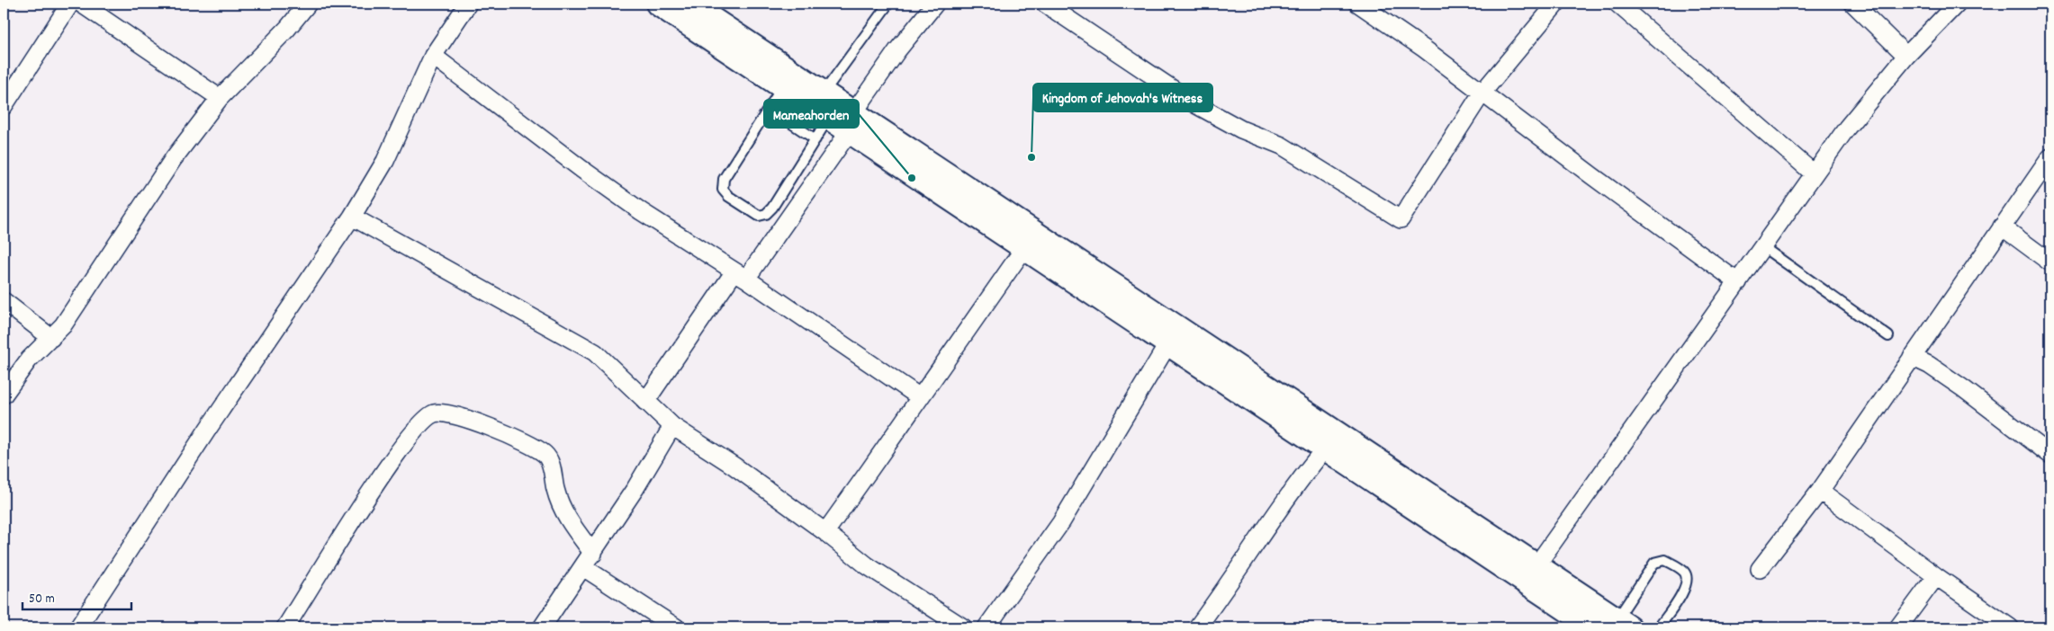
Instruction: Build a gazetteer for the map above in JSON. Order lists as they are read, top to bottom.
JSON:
{
  "places": ["Kingdom of Jehovah's Witness", "Mameahorden"],
  "scale_bar": "50 m"
}
